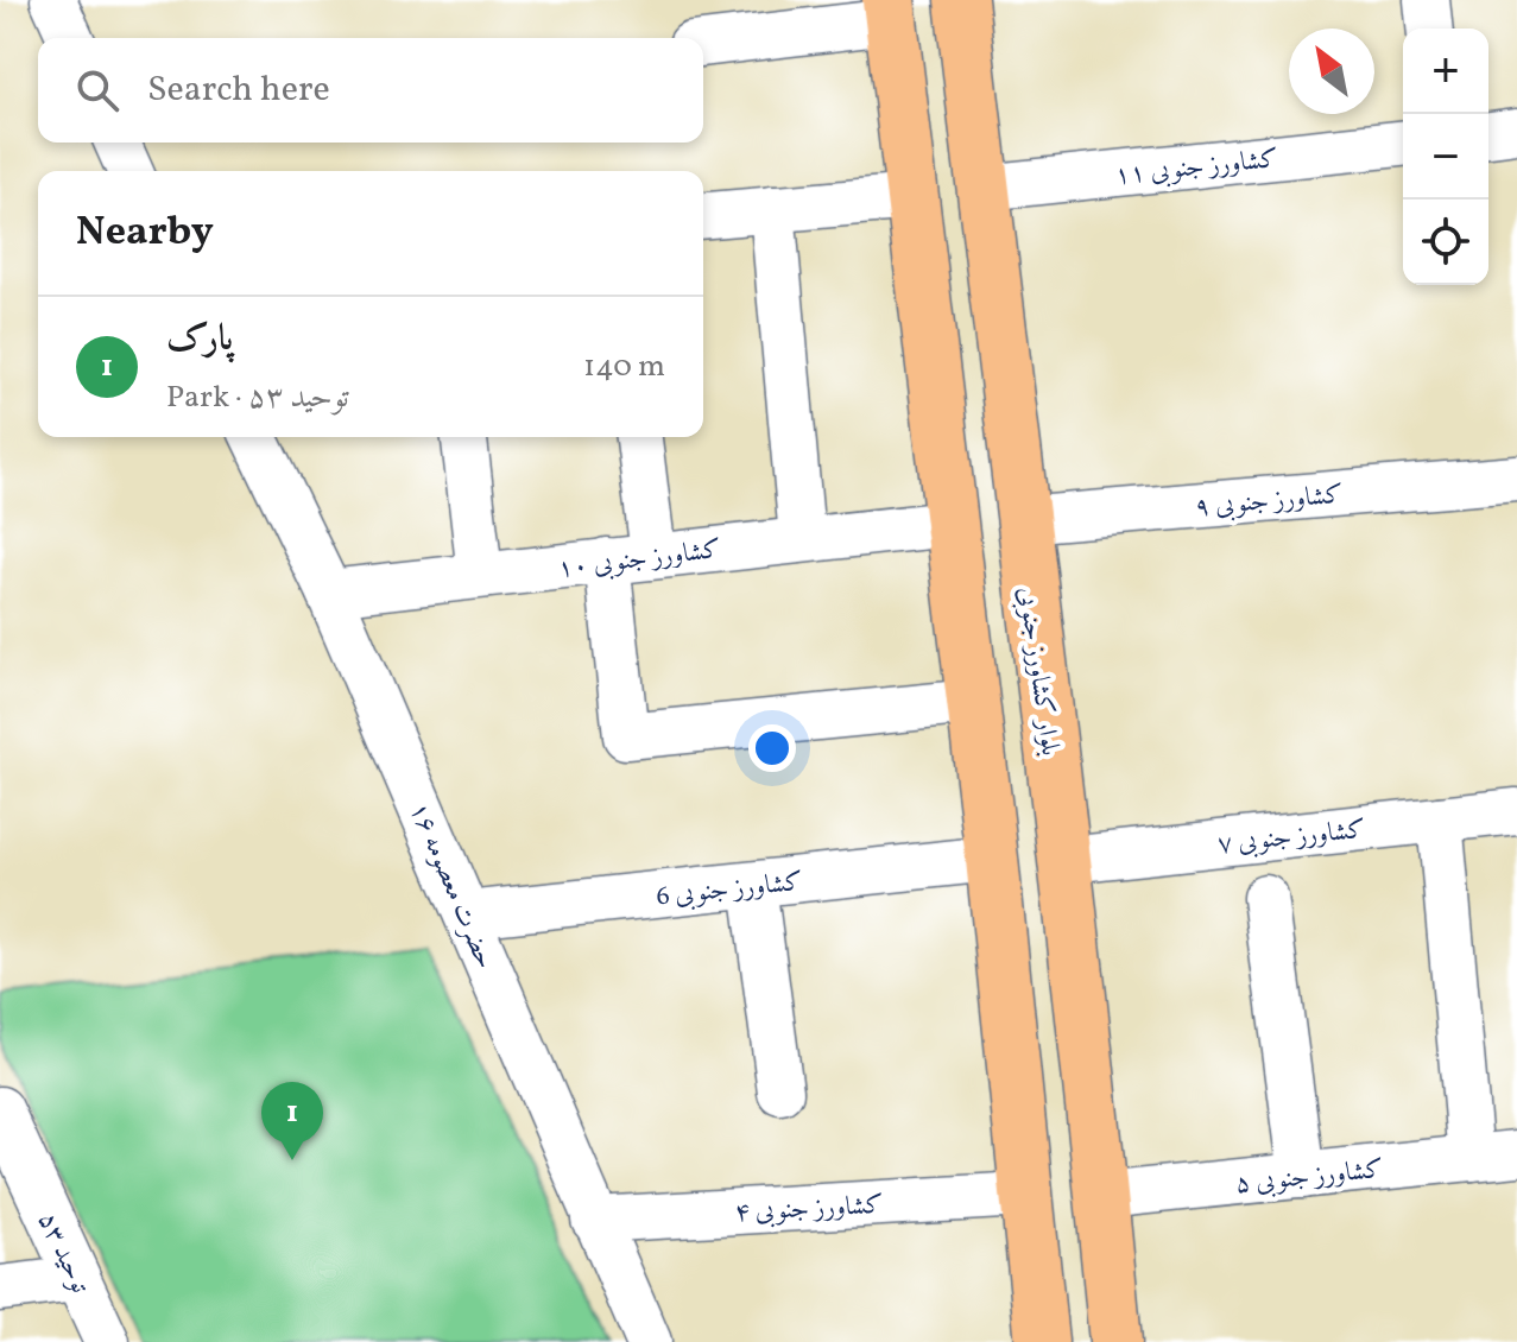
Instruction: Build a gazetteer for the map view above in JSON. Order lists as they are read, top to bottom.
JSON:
{
  "streets": {
    "main road": ["بلوار کشاورز جنوبی"],
    "street": [
      "کشاورز جنوبی ۱۱",
      "کشاورز جنوبی ۹",
      "کشاورز جنوبی ۱۰",
      "کشاورز جنوبی ۷",
      "حضرت معصومه ۱۶",
      "کشاورز جنوبی 6",
      "کشاورز جنوبی ۵",
      "کشاورز جنوبی ۴",
      "توحید ۵۳"
    ]
  },
  "crossings": [
    ["کشاورز جنوبی ۱۱", "بلوار کشاورز جنوبی"],
    ["کشاورز جنوبی ۹", "بلوار کشاورز جنوبی"],
    ["کشاورز جنوبی ۱۰", "حضرت معصومه ۱۶"],
    ["بلوار کشاورز جنوبی", "کشاورز جنوبی ۷"],
    ["بلوار کشاورز جنوبی", "کشاورز جنوبی ۵"],
    ["حضرت معصومه ۱۶", "کشاورز جنوبی 6"],
    ["حضرت معصومه ۱۶", "کشاورز جنوبی ۴"]
  ],
  "north": "top left",
  "page": {
    "map_buttons": ["+", "−"],
    "search": "Search here",
    "heading": "Nearby",
    "list": [
      {
        "mark": "1",
        "name": "پارک",
        "note": "Park · توحید ۵۳",
        "value": "140 m"
      }
    ],
    "pins": "1"
  }
}
